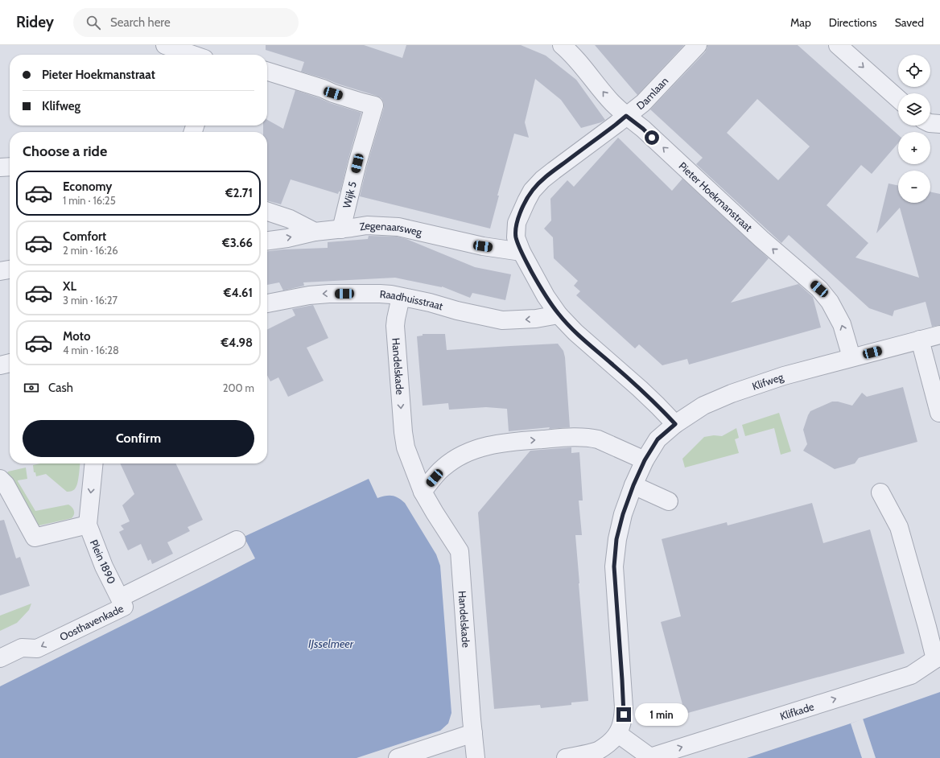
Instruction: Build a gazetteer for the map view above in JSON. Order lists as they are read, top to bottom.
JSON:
{
  "streets": {
    "street": [
      "Damlaan",
      "Wijk 5",
      "Pieter Hoekmanstraat",
      "Zegenaarsweg",
      "Raadhuisstraat",
      "Handelskade",
      "Klifweg",
      "Plein 1890",
      "Oosthavenkade",
      "Klifkade"
    ]
  },
  "crossings": [
    ["Damlaan", "Pieter Hoekmanstraat"],
    ["Damlaan", "Zegenaarsweg"],
    ["Damlaan", "Raadhuisstraat"],
    ["Damlaan", "Klifweg"],
    ["Wijk 5", "Zegenaarsweg"],
    ["Pieter Hoekmanstraat", "Klifweg"],
    ["Raadhuisstraat", "Handelskade"],
    ["Plein 1890", "Oosthavenkade"]
  ],
  "one_way": [
    "Pieter Hoekmanstraat",
    "Handelskade",
    "Plein 1890",
    "Oosthavenkade",
    "Klifkade"
  ],
  "water": ["IJsselmeer"],
  "page": {
    "header": "Ridey",
    "search": "Search here",
    "nav": ["Map", "Directions", "Saved"],
    "map_buttons": ["+", "−"],
    "banner": ["Pieter Hoekmanstraat", "Klifweg"],
    "heading": "Choose a ride",
    "list": [
      {
        "name": "Economy",
        "note": "1 min · 16:25",
        "value": "€2.71"
      },
      {
        "name": "Comfort",
        "note": "2 min · 16:26",
        "value": "€3.66"
      },
      {
        "name": "XL",
        "note": "3 min · 16:27",
        "value": "€4.61"
      },
      {
        "name": "Moto",
        "note": "4 min · 16:28",
        "value": "€4.98"
      }
    ],
    "pay": ["Cash", "200 m"],
    "buttons": "Confirm",
    "bubble": "1 min"
  }
}
